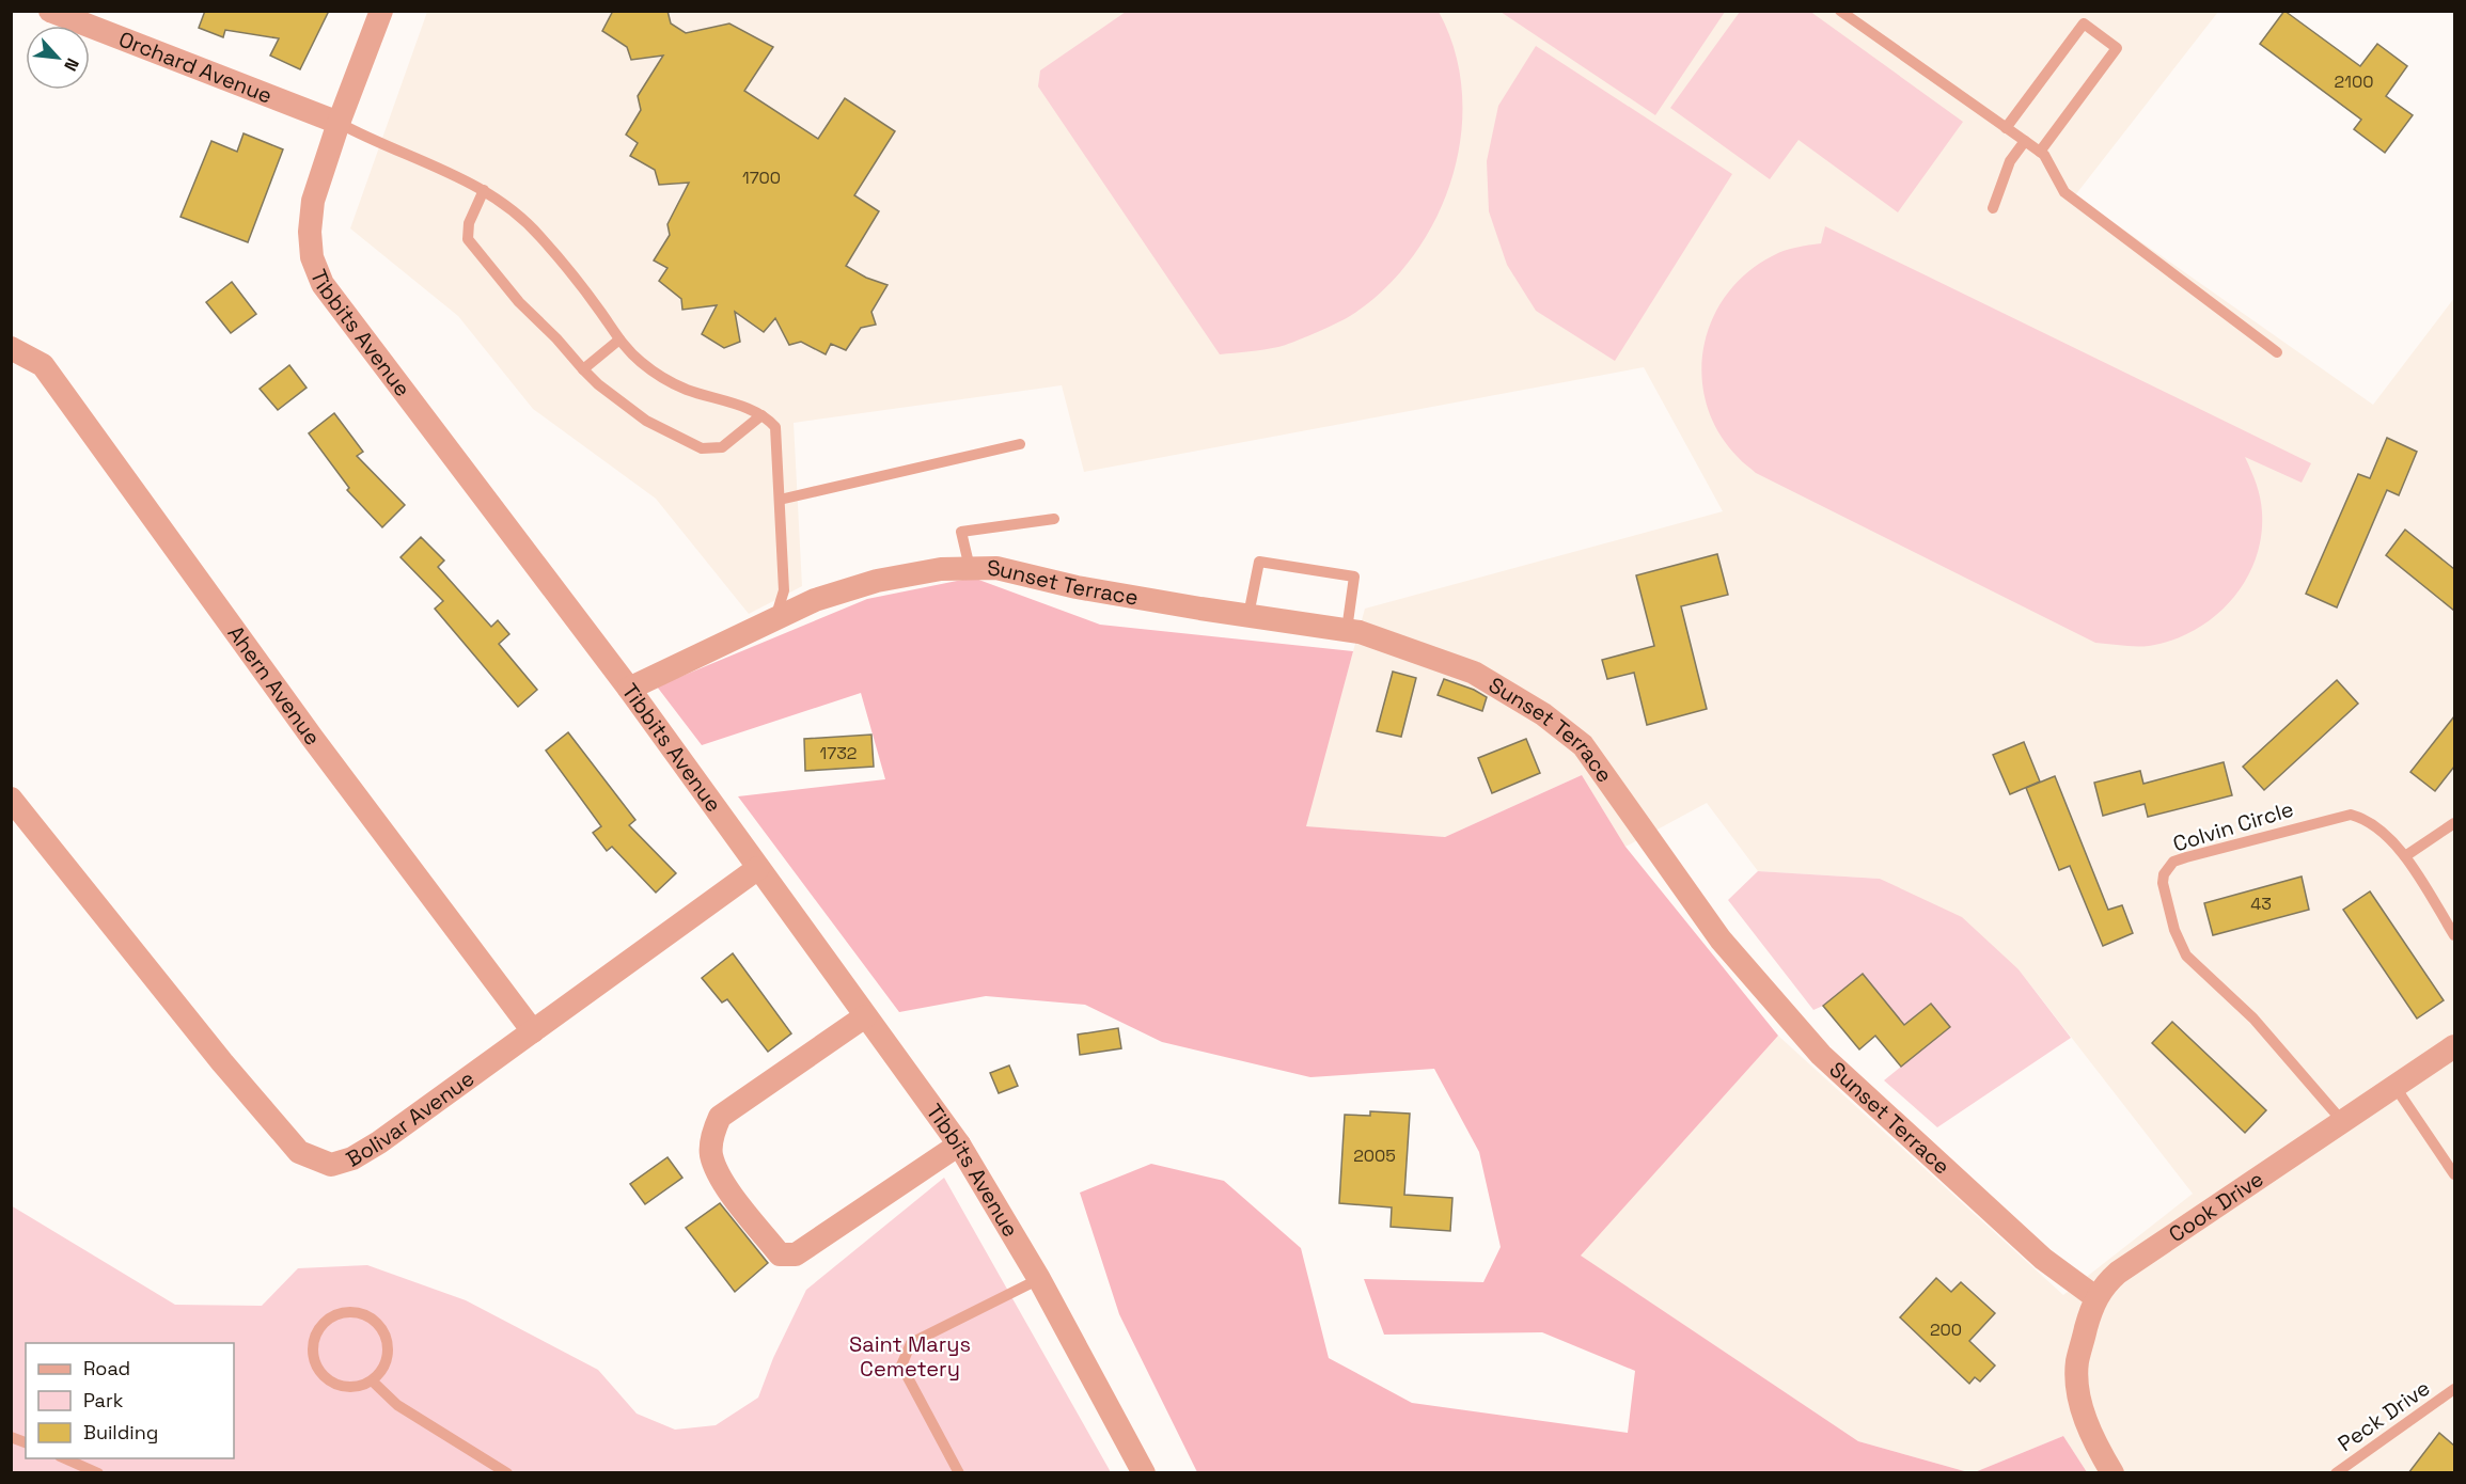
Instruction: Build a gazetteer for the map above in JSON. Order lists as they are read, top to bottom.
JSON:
{
  "streets": {
    "street": [
      "Orchard Avenue",
      "Tibbits Avenue",
      "Sunset Terrace",
      "Ahern Avenue",
      "Bolivar Avenue",
      "Cook Drive"
    ],
    "lane": ["Colvin Circle", "Peck Drive"]
  },
  "crossings": [
    ["Orchard Avenue", "Tibbits Avenue"],
    ["Tibbits Avenue", "Sunset Terrace"],
    ["Tibbits Avenue", "Bolivar Avenue"],
    ["Sunset Terrace", "Cook Drive"],
    ["Ahern Avenue", "Bolivar Avenue"],
    ["Colvin Circle", "Cook Drive"]
  ],
  "parks": ["Saint Marys Cemetery"],
  "house_numbers": [
    "2100",
    "1700",
    "1732",
    "43",
    "2005",
    "200"
  ],
  "legend": ["Road", "Park", "Building"],
  "north": "bottom right"
}
